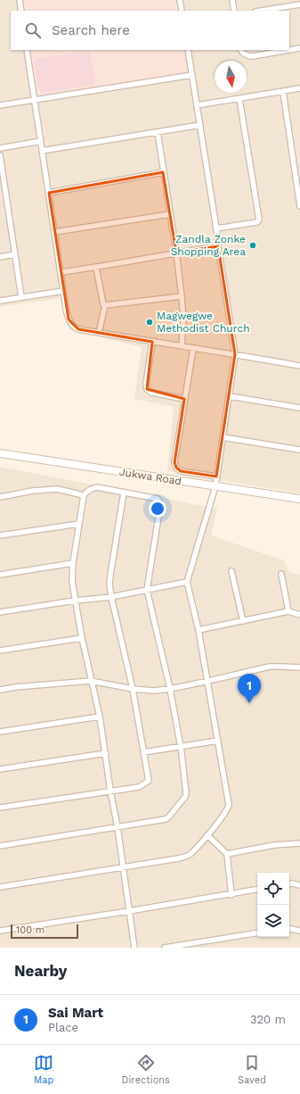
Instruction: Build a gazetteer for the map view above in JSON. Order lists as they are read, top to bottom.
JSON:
{
  "streets": {
    "street": ["Jukwa Road"]
  },
  "places": ["Zandla Zonke Shopping Area", "Magwegwe Methodist Church"],
  "scale_bar": "100 m",
  "north": "bottom",
  "page": {
    "search": "Search here",
    "pins": "1",
    "scale": "100 m",
    "heading": "Nearby",
    "list": [
      {
        "mark": "1",
        "name": "Sai Mart",
        "note": "Place",
        "value": "320 m"
      }
    ],
    "nav": ["Map", "Directions", "Saved"]
  }
}
